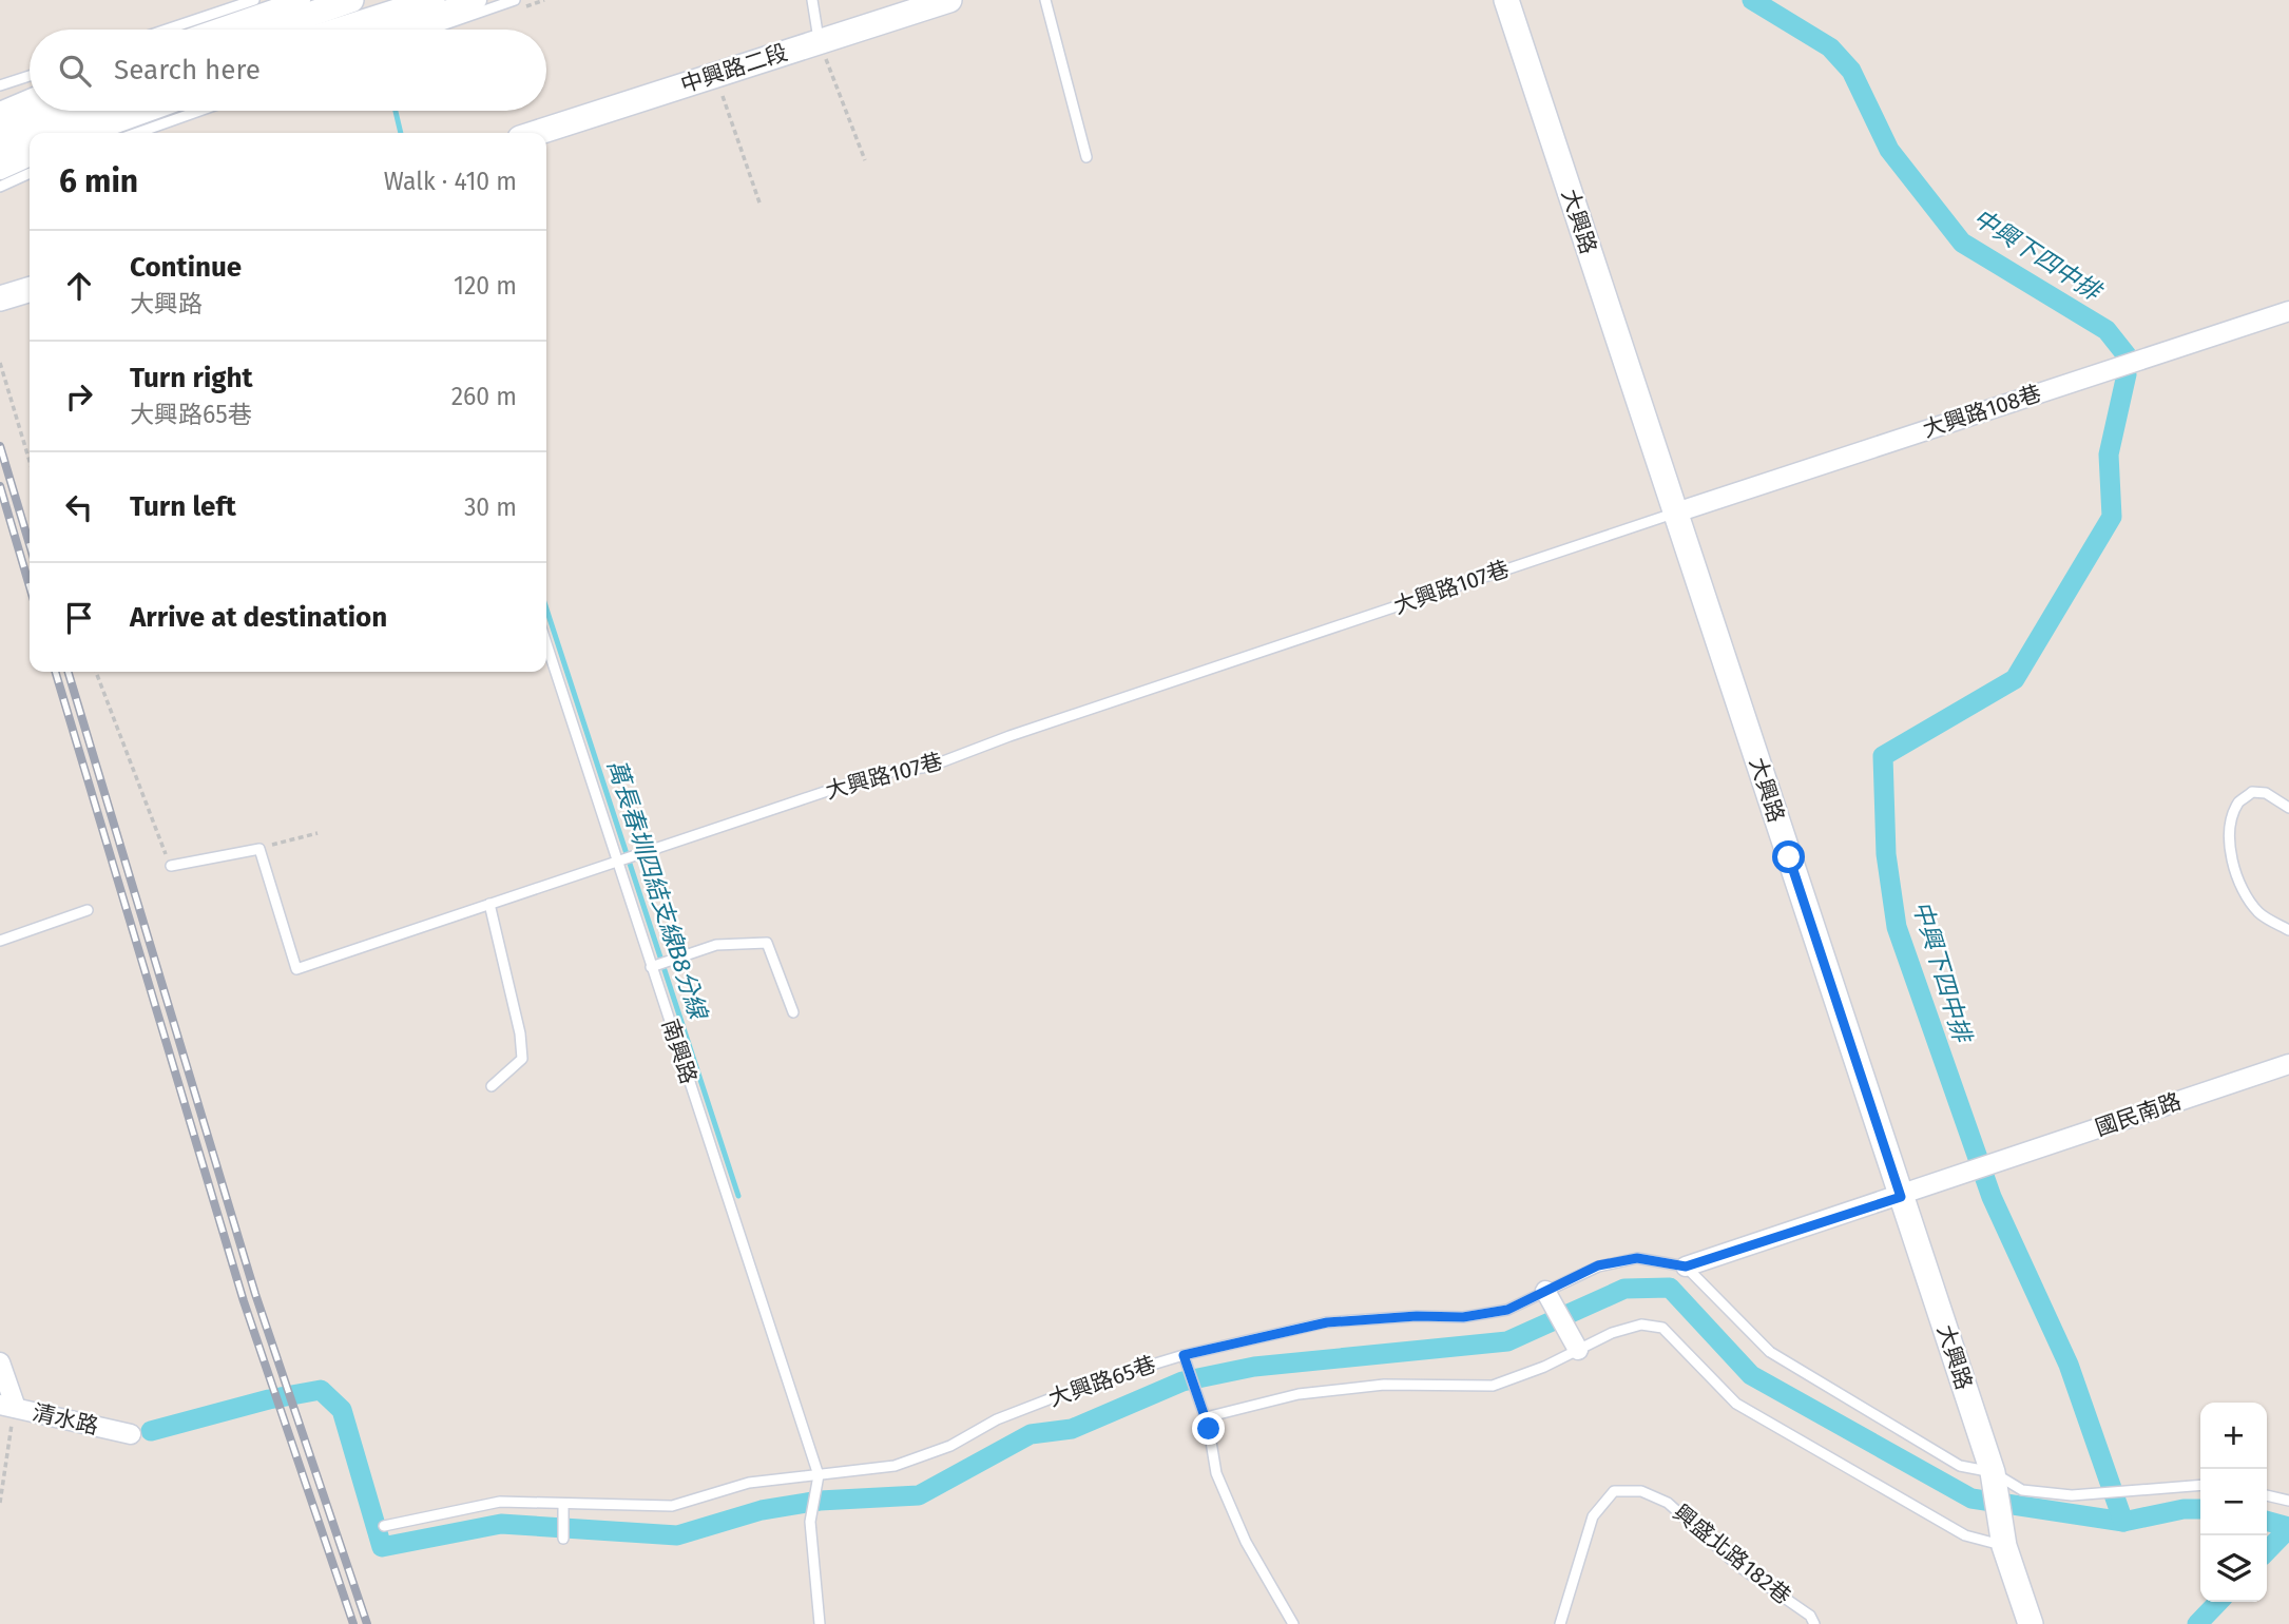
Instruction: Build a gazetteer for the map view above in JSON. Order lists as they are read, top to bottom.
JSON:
{
  "streets": {
    "street": [
      "中興路二段",
      "大興路",
      "大興路108巷",
      "國民南路",
      "大興路65巷",
      "清水路"
    ],
    "lane": ["大興路107巷", "南興路", "興盛北路182巷"]
  },
  "crossings": [
    ["大興路", "大興路108巷"],
    ["大興路", "大興路107巷"],
    ["大興路", "國民南路"],
    ["大興路", "大興路65巷"],
    ["大興路108巷", "大興路107巷"],
    ["大興路107巷", "南興路"],
    ["南興路", "大興路65巷"],
    ["國民南路", "大興路65巷"]
  ],
  "water": ["中興下四中排", "萬長春圳四結支線B8分線"],
  "page": {
    "search": "Search here",
    "heading": ["6 min", "Walk · 410 m"],
    "list": [
      ["Continue", "大興路", "120 m"],
      ["Turn right", "大興路65巷", "260 m"],
      ["Turn left", "30 m"],
      "Arrive at destination"
    ],
    "map_buttons": ["+", "−"]
  }
}
